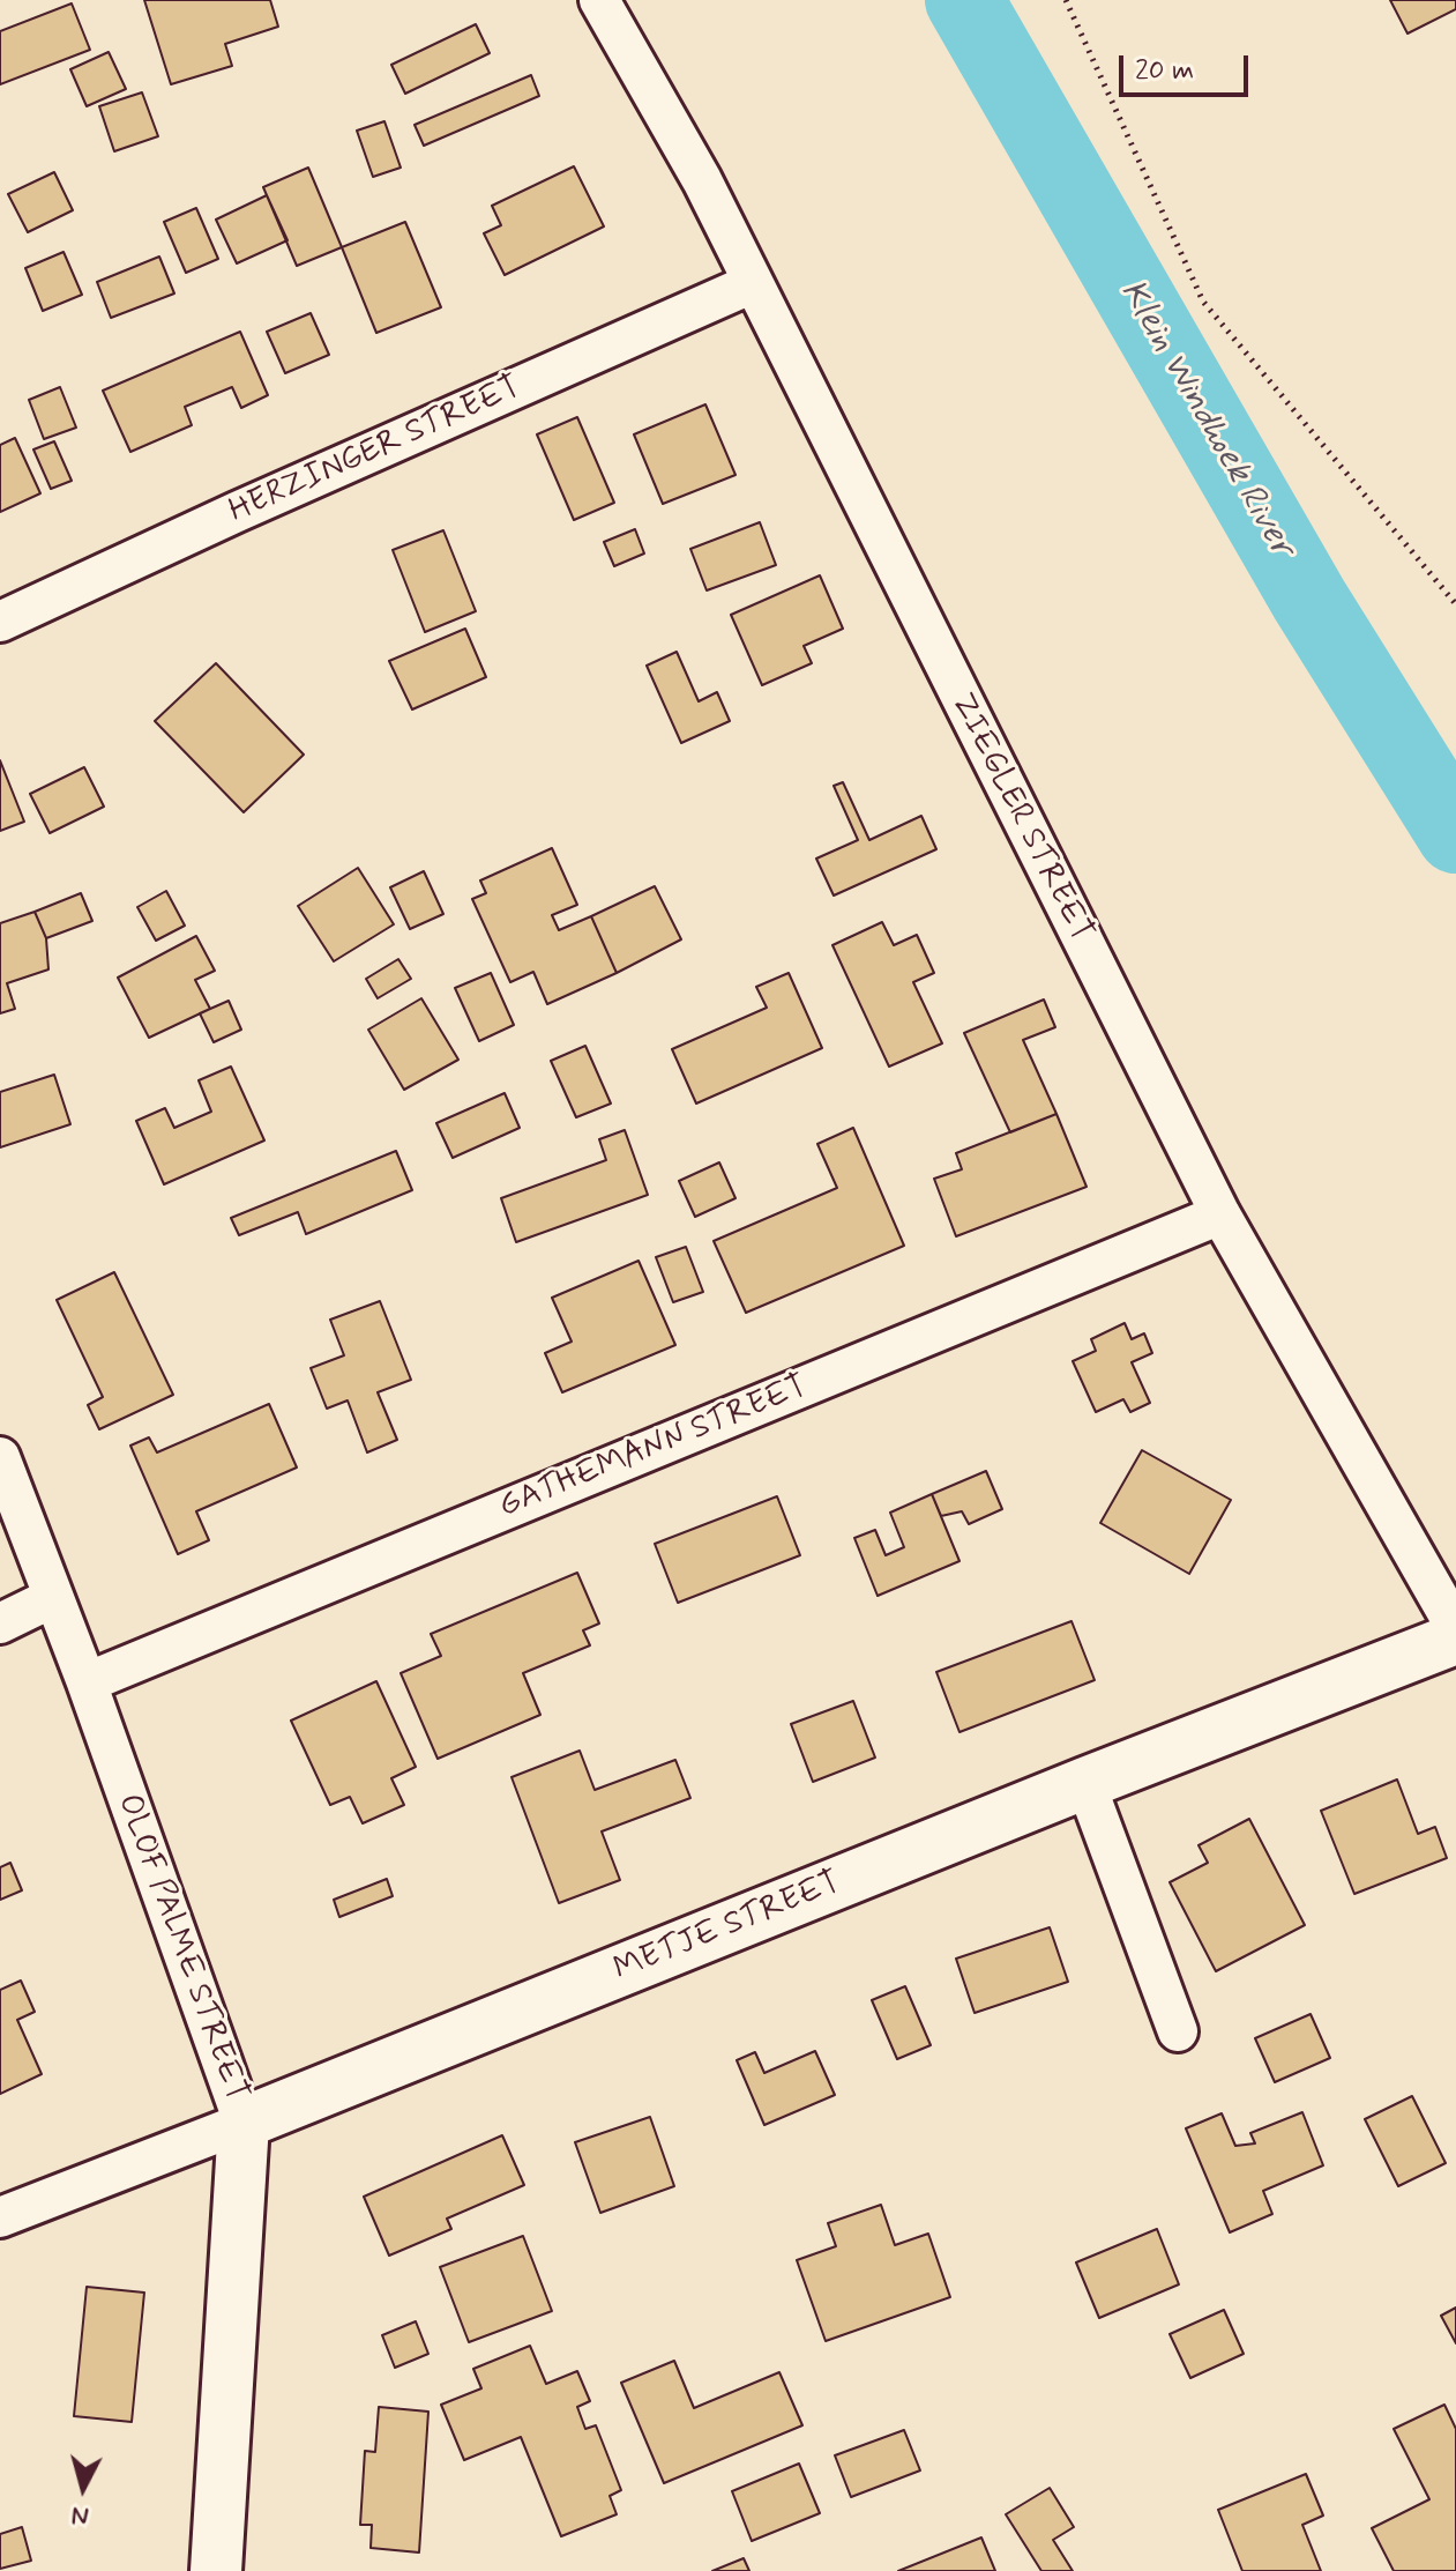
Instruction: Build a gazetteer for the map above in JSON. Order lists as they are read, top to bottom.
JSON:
{
  "streets": {
    "street": [
      "HERZINGER STREET",
      "ZIEGLER STREET",
      "GATHEMANN STREET",
      "METJE STREET",
      "OLOF PALME STREET"
    ]
  },
  "crossings": [
    ["HERZINGER STREET", "ZIEGLER STREET"],
    ["ZIEGLER STREET", "GATHEMANN STREET"],
    ["GATHEMANN STREET", "OLOF PALME STREET"],
    ["METJE STREET", "OLOF PALME STREET"]
  ],
  "water": ["Klein Windhoek River"],
  "scale_bar": "20 m",
  "north": "bottom"
}
